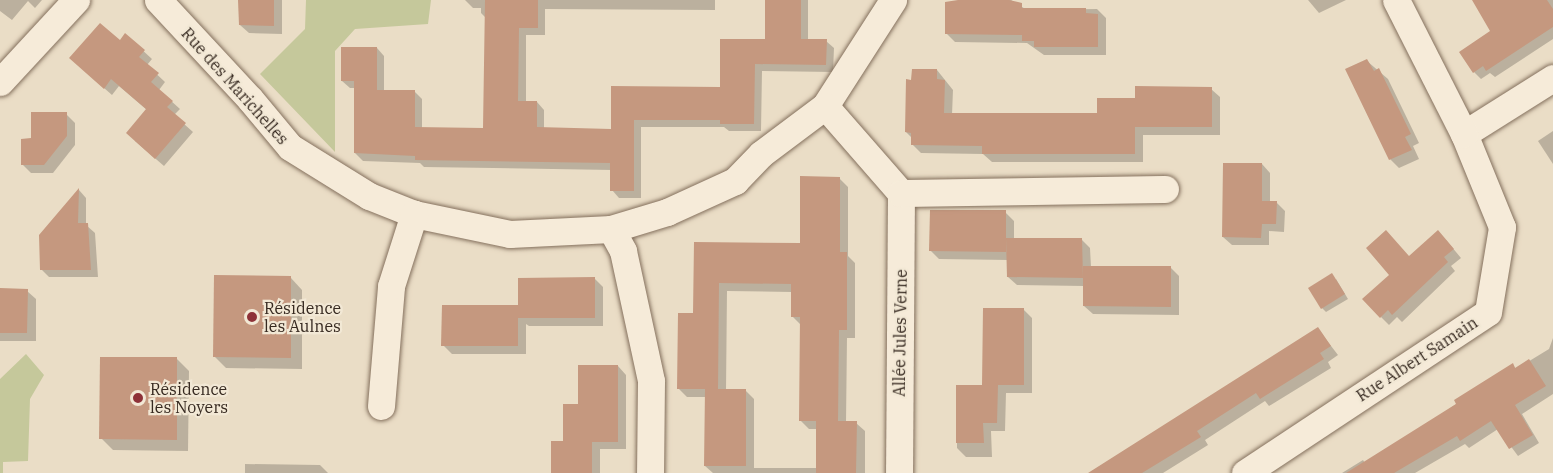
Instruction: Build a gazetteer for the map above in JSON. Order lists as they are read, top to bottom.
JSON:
{
  "streets": {
    "street": ["Rue des Marichelles", "Allée Jules Verne", "Rue Albert Samain"]
  },
  "places": ["Résidence les Aulnes", "Résidence les Noyers"]
}
